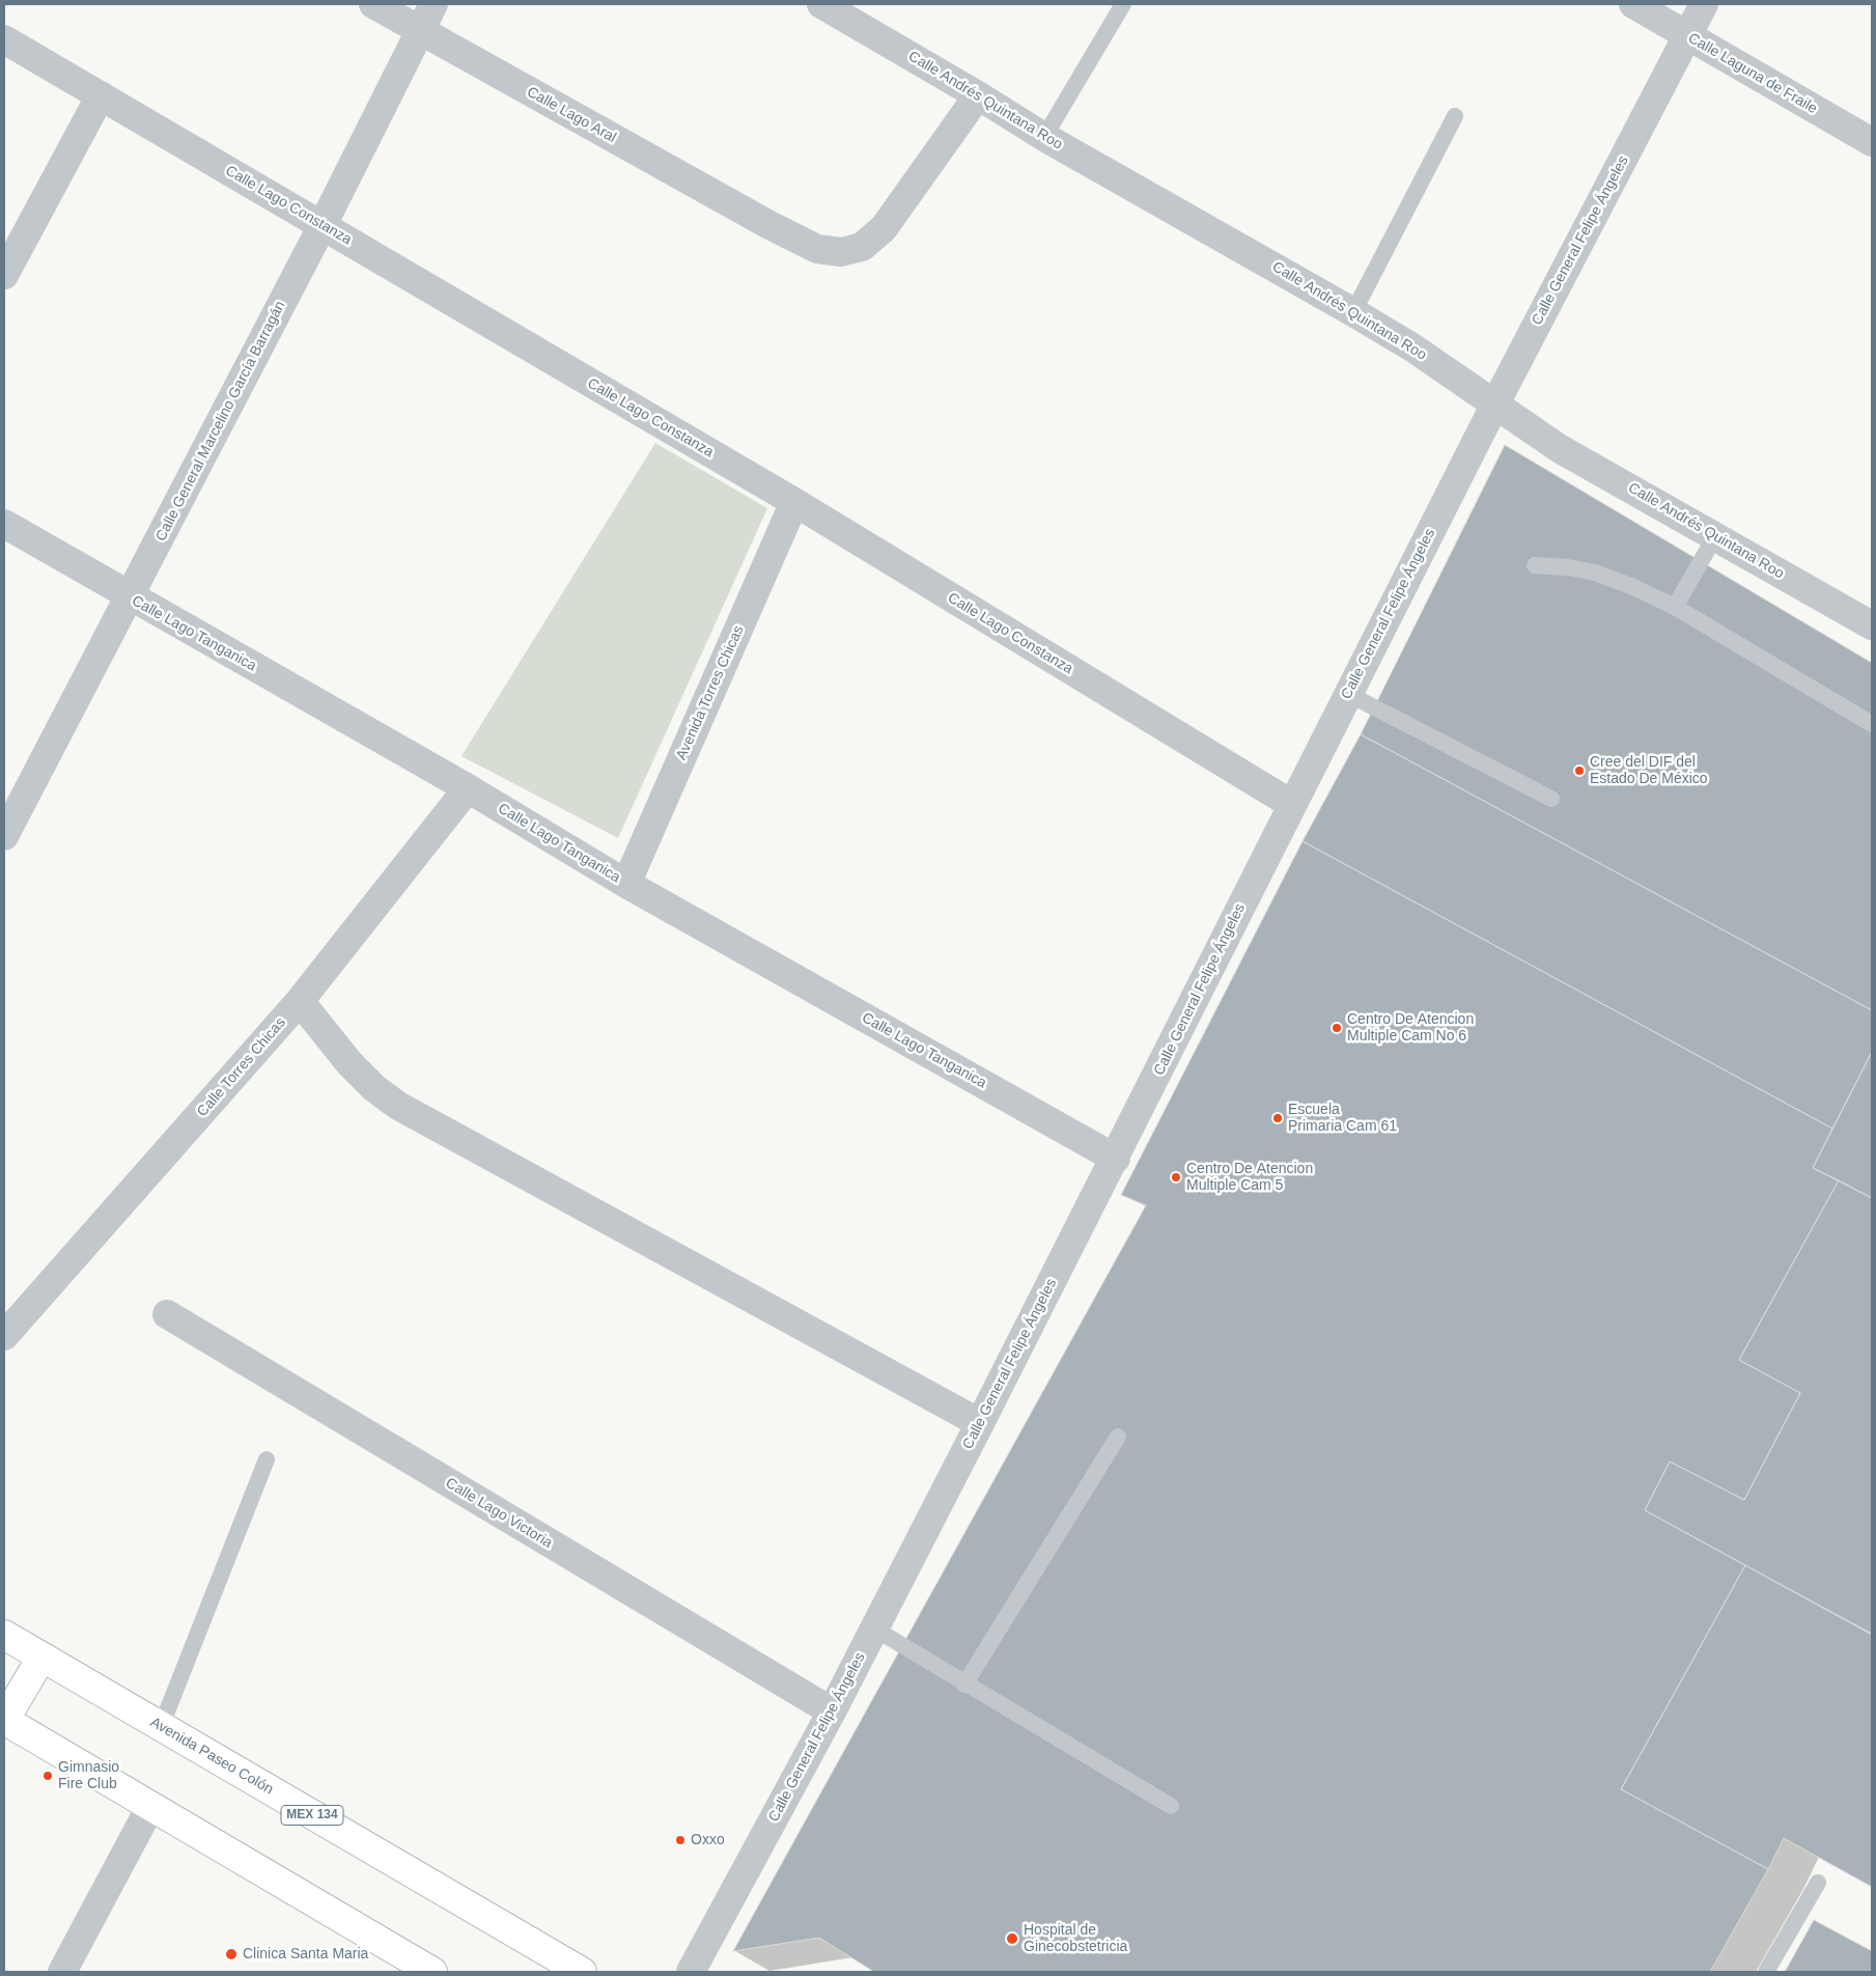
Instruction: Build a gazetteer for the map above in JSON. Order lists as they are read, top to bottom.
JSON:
{
  "streets": {
    "main road": ["Avenida Paseo Colón", "MEX 134"],
    "street": [
      "Calle Laguna de Fraile",
      "Calle Andrés Quintana Roo",
      "Calle Lago Aral",
      "Calle Lago Constanza",
      "Calle General Felipe Ángeles",
      "Calle General Marcelino García Barragán",
      "Calle Lago Tanganica",
      "Avenida Torres Chicas",
      "Calle Torres Chicas",
      "Calle Lago Victoria"
    ]
  },
  "crossings": [
    ["Calle Laguna de Fraile", "Calle General Felipe Ángeles"],
    ["Calle Andrés Quintana Roo", "Calle Lago Aral"],
    ["Calle Andrés Quintana Roo", "Calle General Felipe Ángeles"],
    ["Calle Lago Aral", "Calle General Marcelino García Barragán"],
    ["Calle Lago Constanza", "Calle General Felipe Ángeles"],
    ["Calle Lago Constanza", "Calle General Marcelino García Barragán"],
    ["Calle Lago Constanza", "Avenida Torres Chicas"],
    ["Calle General Felipe Ángeles", "Calle Lago Tanganica"],
    ["Calle General Felipe Ángeles", "Calle Lago Victoria"],
    ["Calle General Marcelino García Barragán", "Calle Lago Tanganica"],
    ["Calle Lago Tanganica", "Avenida Torres Chicas"],
    ["Calle Lago Tanganica", "Calle Torres Chicas"]
  ],
  "places": [
    "Cree del DIF del Estado De México",
    "Centro De Atencion Multiple Cam No 6",
    "Escuela Primaria Cam 61",
    "Centro De Atencion Multiple Cam 5",
    "Gimnasio Fire Club",
    "Oxxo",
    "Hospital de Ginecobstetricia",
    "Clinica Santa Maria"
  ]
}
